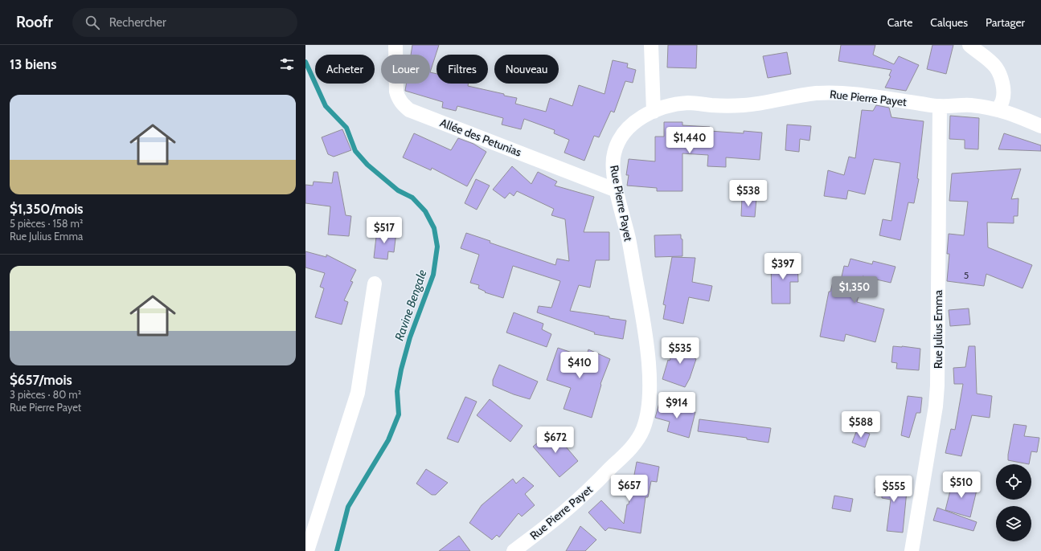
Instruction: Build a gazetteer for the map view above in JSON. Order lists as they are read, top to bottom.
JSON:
{
  "streets": {
    "street": ["Rue Pierre Payet", "Allée des Petunias", "Rue Julius Emma"]
  },
  "crossings": [
    ["Rue Pierre Payet", "Allée des Petunias"],
    ["Rue Pierre Payet", "Rue Julius Emma"]
  ],
  "water": ["Ravine Bengale"],
  "house_numbers": ["5"],
  "page": {
    "header": "Roofr",
    "search": "Rechercher",
    "nav": ["Carte", "Calques", "Partager"],
    "heading": "13 biens",
    "chip": [
      "Acheter",
      "Louer",
      "Filtres",
      "Nouveau"
    ],
    "list": [
      {
        "name": "$1,350/mois",
        "note": "5 pièces · 158 m² · Rue Julius Emma"
      },
      {
        "name": "$657/mois",
        "note": "3 pièces · 80 m² · Rue Pierre Payet"
      }
    ],
    "price": [
      "$1,440",
      "$538",
      "$517",
      "$397",
      "$1,350",
      "$535",
      "$410",
      "$914",
      "$588",
      "$672",
      "$510",
      "$657",
      "$555"
    ]
  }
}
